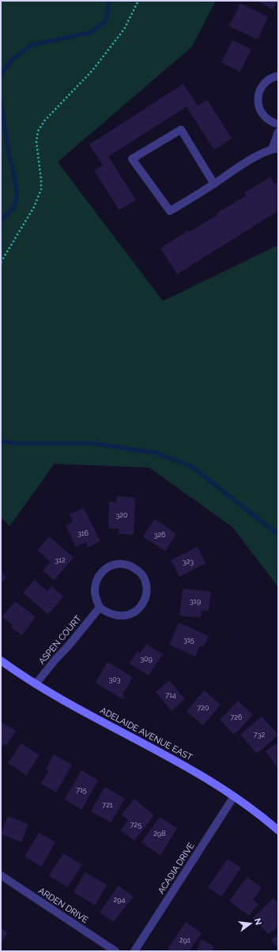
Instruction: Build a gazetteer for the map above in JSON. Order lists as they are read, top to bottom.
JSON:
{
  "streets": {
    "main road": ["ADELAIDE AVENUE EAST"],
    "street": ["ASPEN COURT", "ACADIA DRIVE", "ARDEN DRIVE"]
  },
  "crossings": [
    ["ASPEN COURT", "ADELAIDE AVENUE EAST"],
    ["ADELAIDE AVENUE EAST", "ACADIA DRIVE"]
  ],
  "house_numbers": [
    "320",
    "316",
    "326",
    "312",
    "323",
    "319",
    "315",
    "309",
    "303",
    "714",
    "720",
    "726",
    "732",
    "715",
    "721",
    "725",
    "298",
    "294",
    "291"
  ],
  "north": "right"
}
